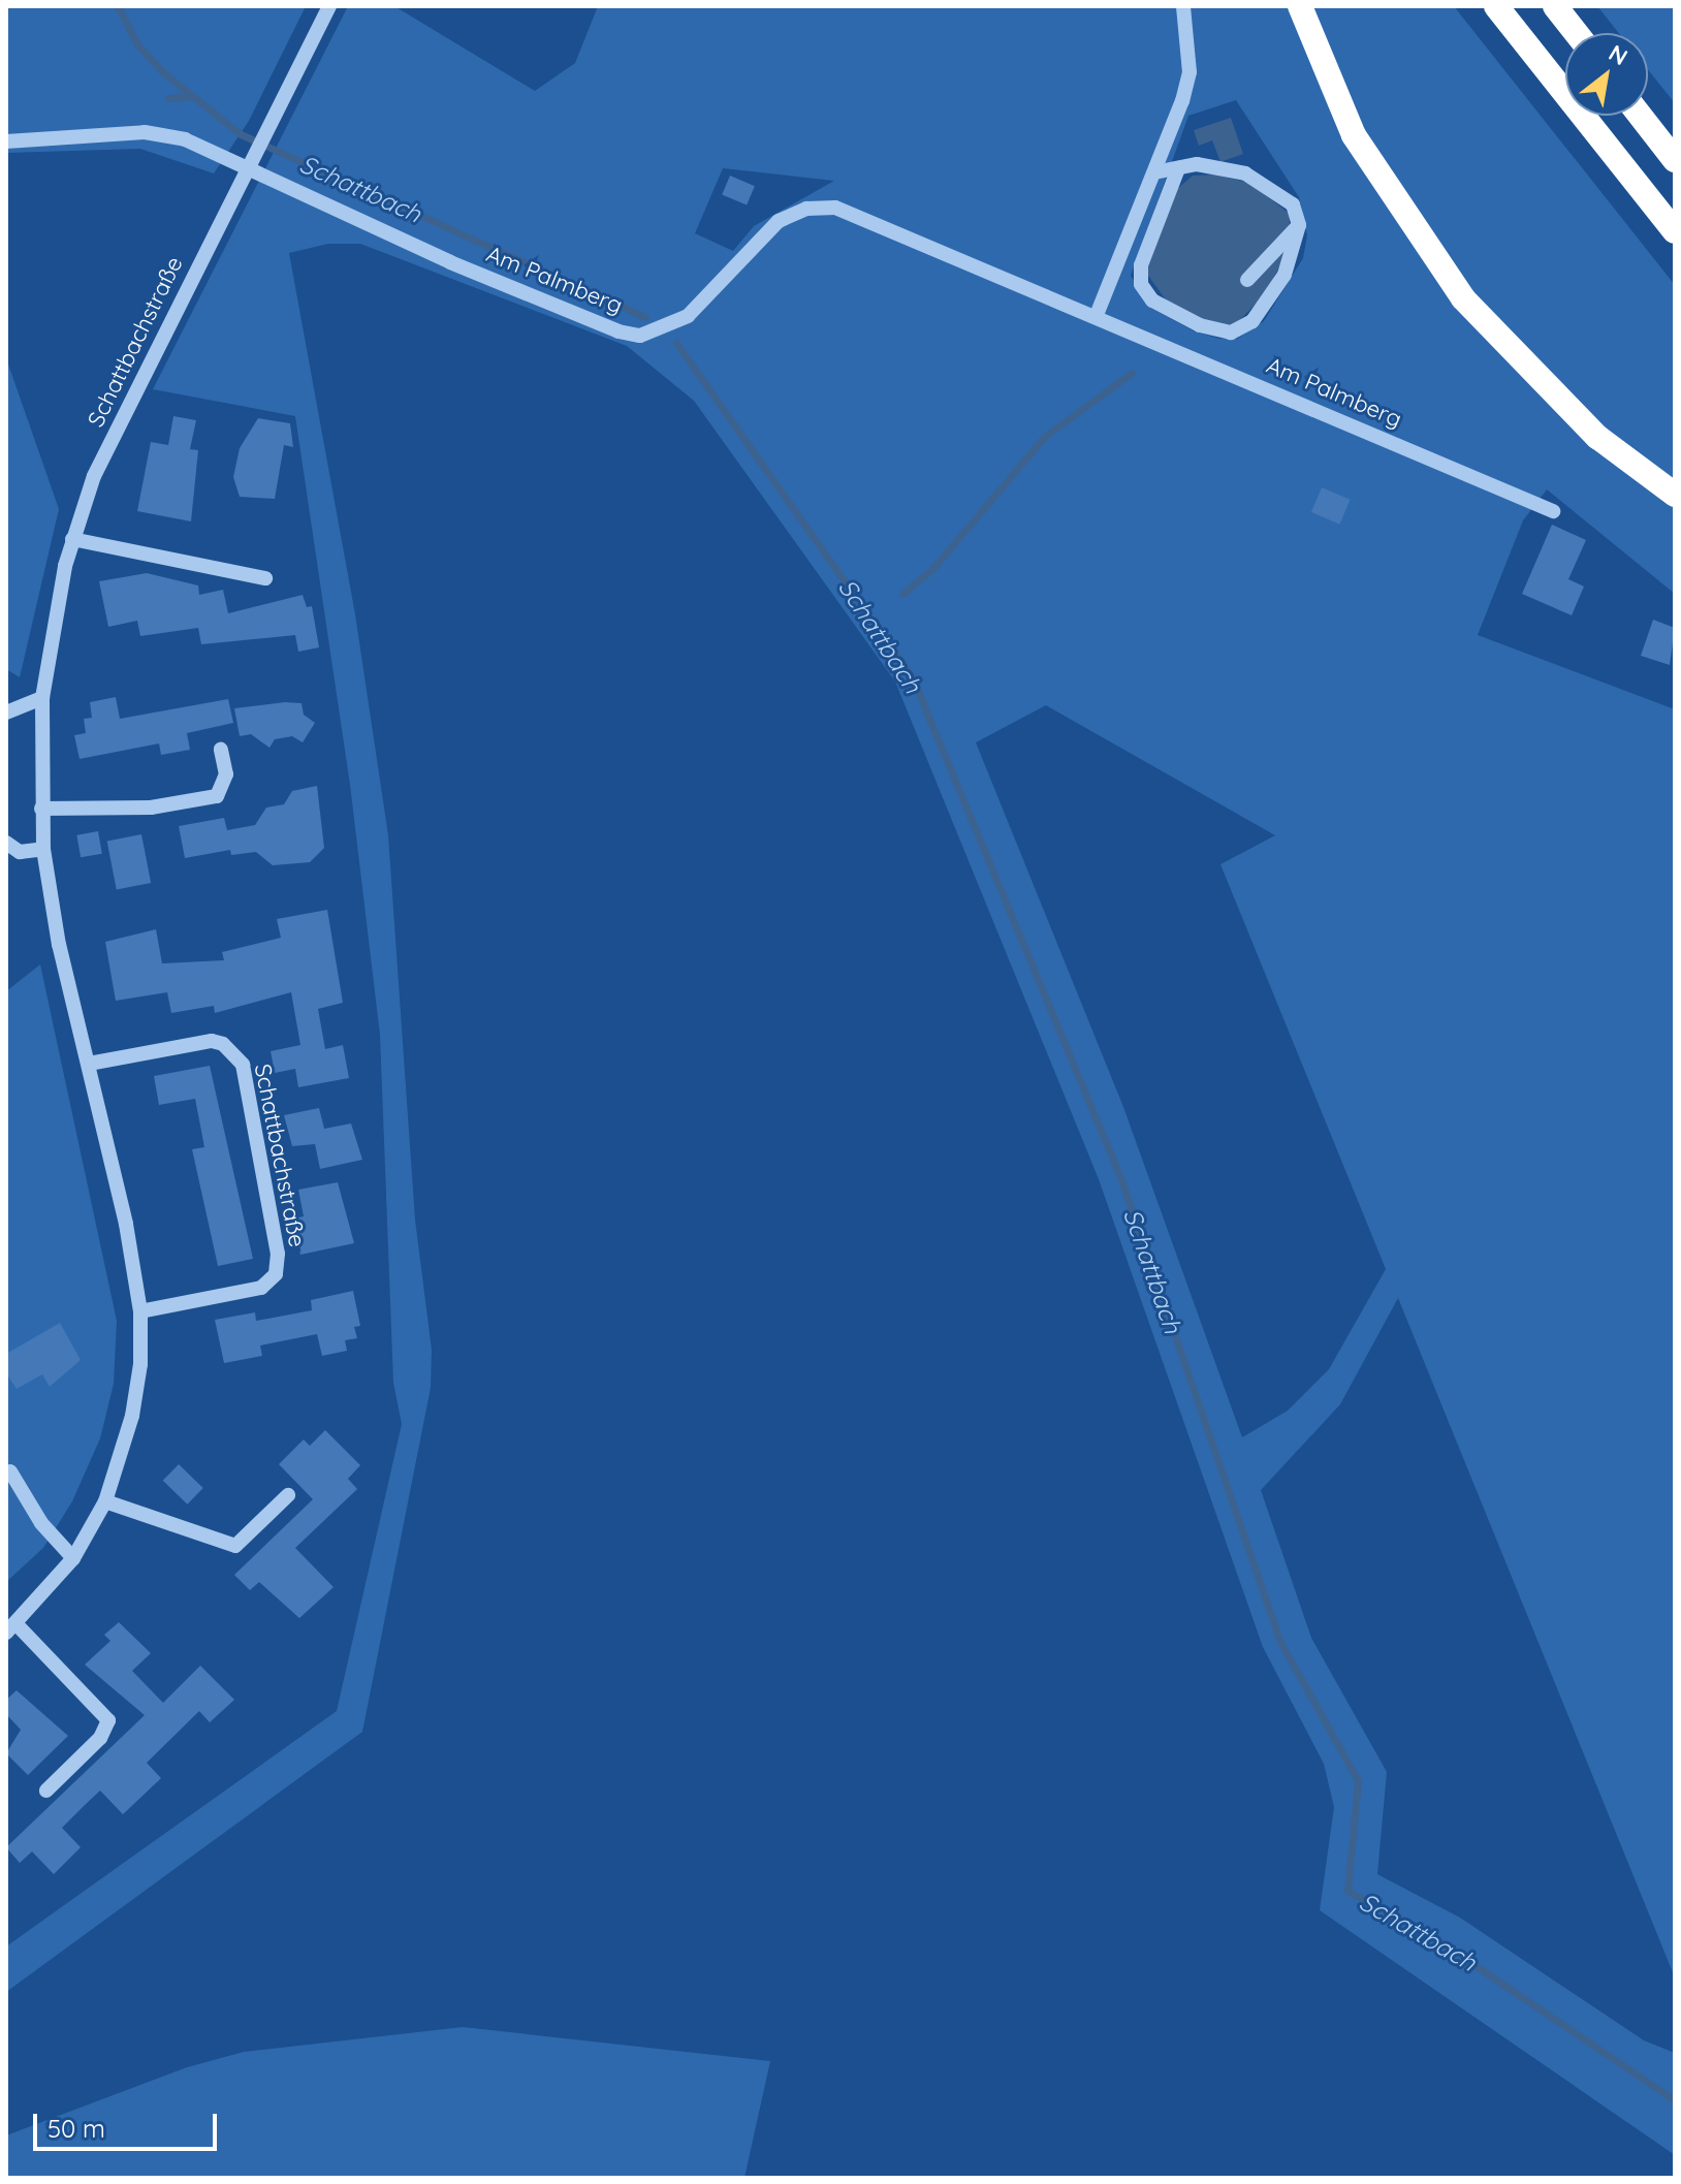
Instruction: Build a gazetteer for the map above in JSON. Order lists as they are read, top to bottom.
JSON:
{
  "streets": {
    "street": ["Am Palmberg", "Schattbachstraße"]
  },
  "crossings": [
    ["Am Palmberg", "Schattbachstraße"]
  ],
  "water": ["Schattbach"],
  "scale_bar": "50 m",
  "north": "top right"
}
